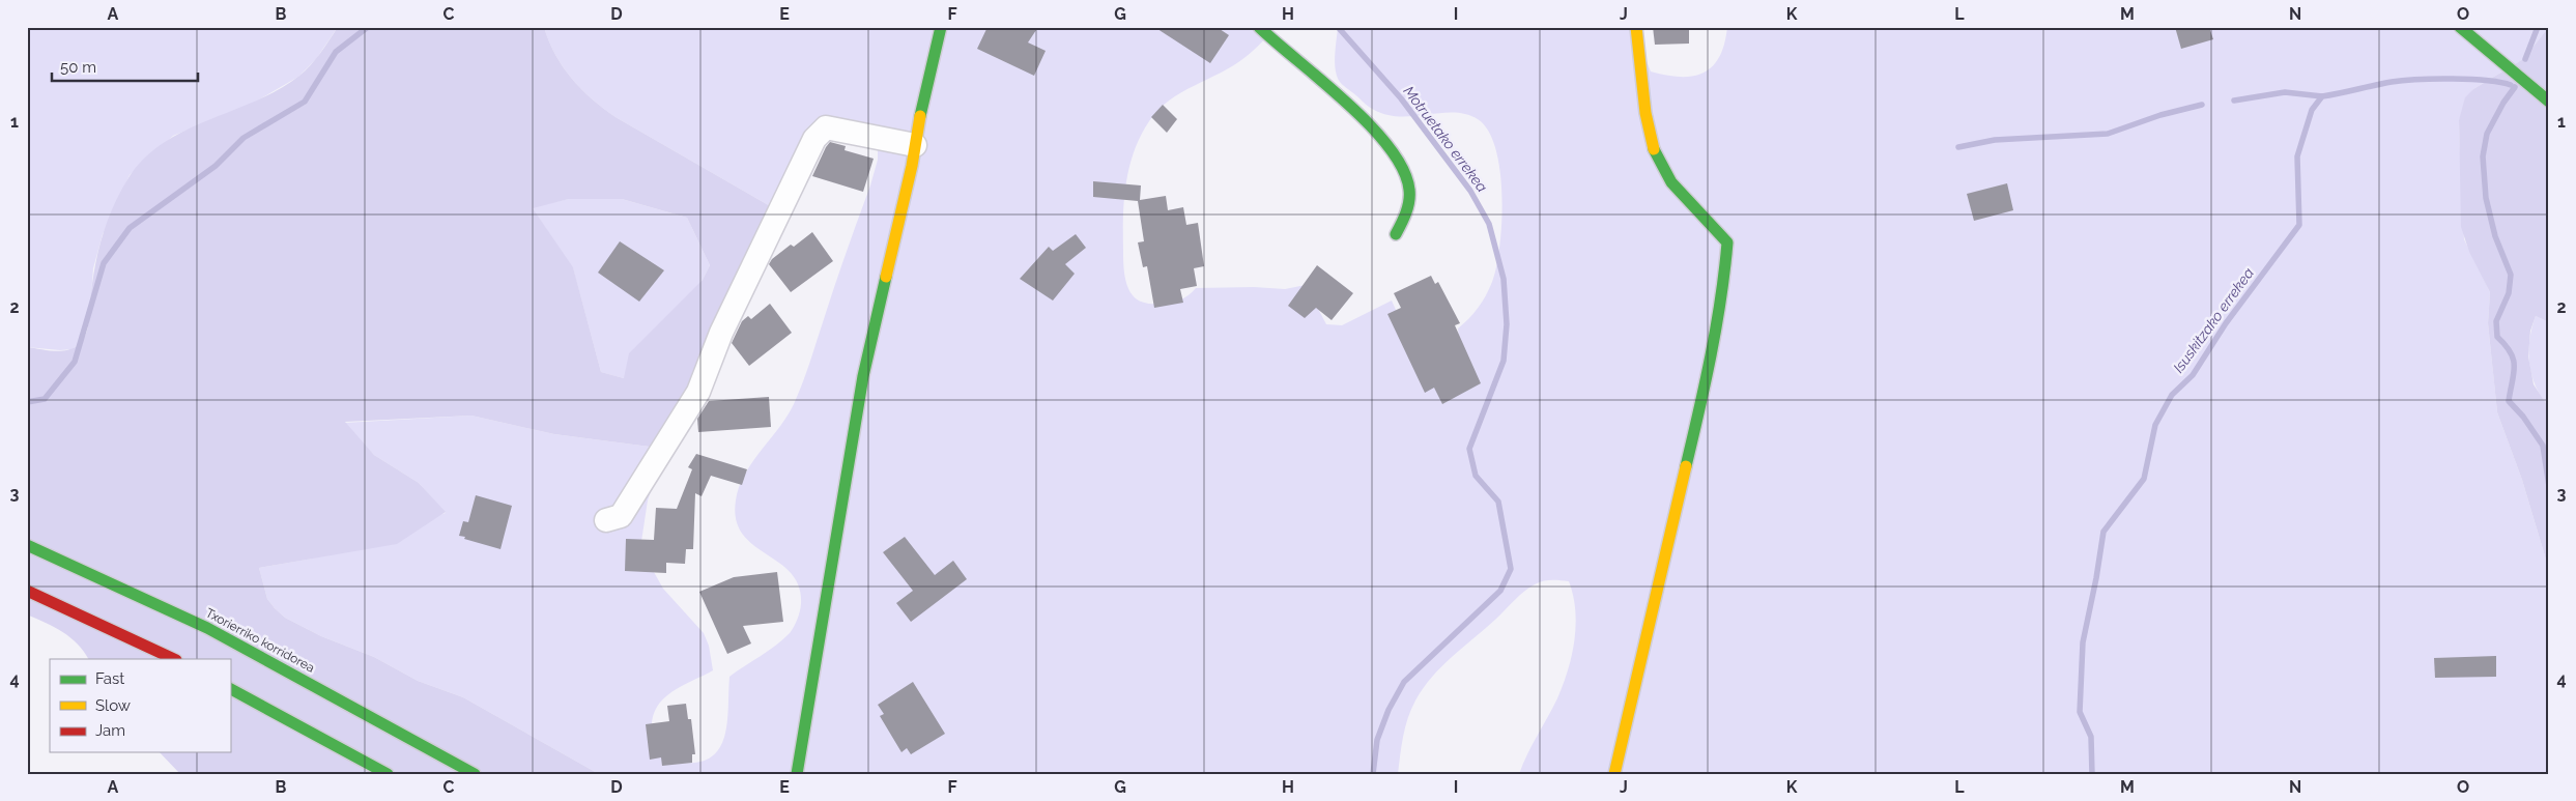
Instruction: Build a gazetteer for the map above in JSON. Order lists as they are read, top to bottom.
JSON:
{
  "streets": {
    "main road": ["Txorierriko korridorea"]
  },
  "water": ["Motruetako errekea", "Isuskitzako errekea"],
  "legend": ["Fast", "Slow", "Jam"],
  "scale_bar": "50 m",
  "grid": {
    "columns": [
      "A",
      "B",
      "C",
      "D",
      "E",
      "F",
      "G",
      "H",
      "I",
      "J",
      "K",
      "L",
      "M",
      "N",
      "O"
    ],
    "rows": [
      "1",
      "2",
      "3",
      "4"
    ]
  }
}
